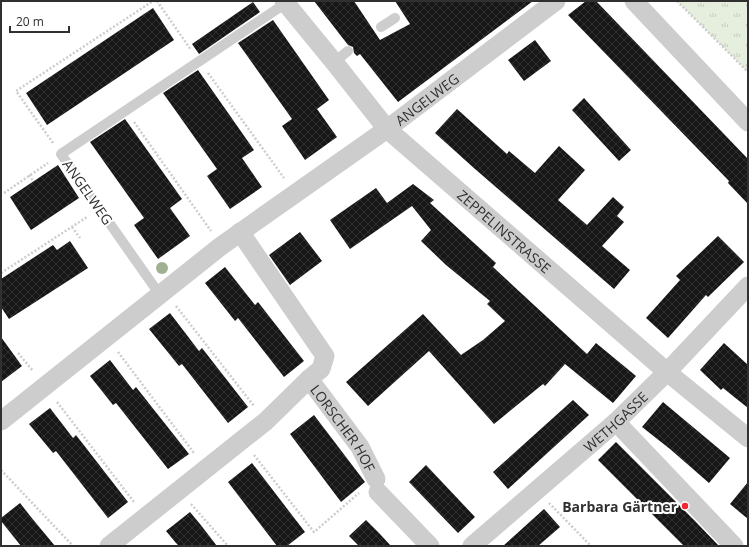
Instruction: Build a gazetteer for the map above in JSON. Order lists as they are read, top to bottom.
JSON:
{
  "streets": {
    "street": [
      "ANGELWEG",
      "ZEPPELINSTRASSE",
      "WETHGASSE",
      "LORSCHER HOF"
    ]
  },
  "crossings": [
    ["ANGELWEG", "ZEPPELINSTRASSE"],
    ["ZEPPELINSTRASSE", "WETHGASSE"]
  ],
  "places": ["Barbara Gärtner"],
  "scale_bar": "20 m"
}
